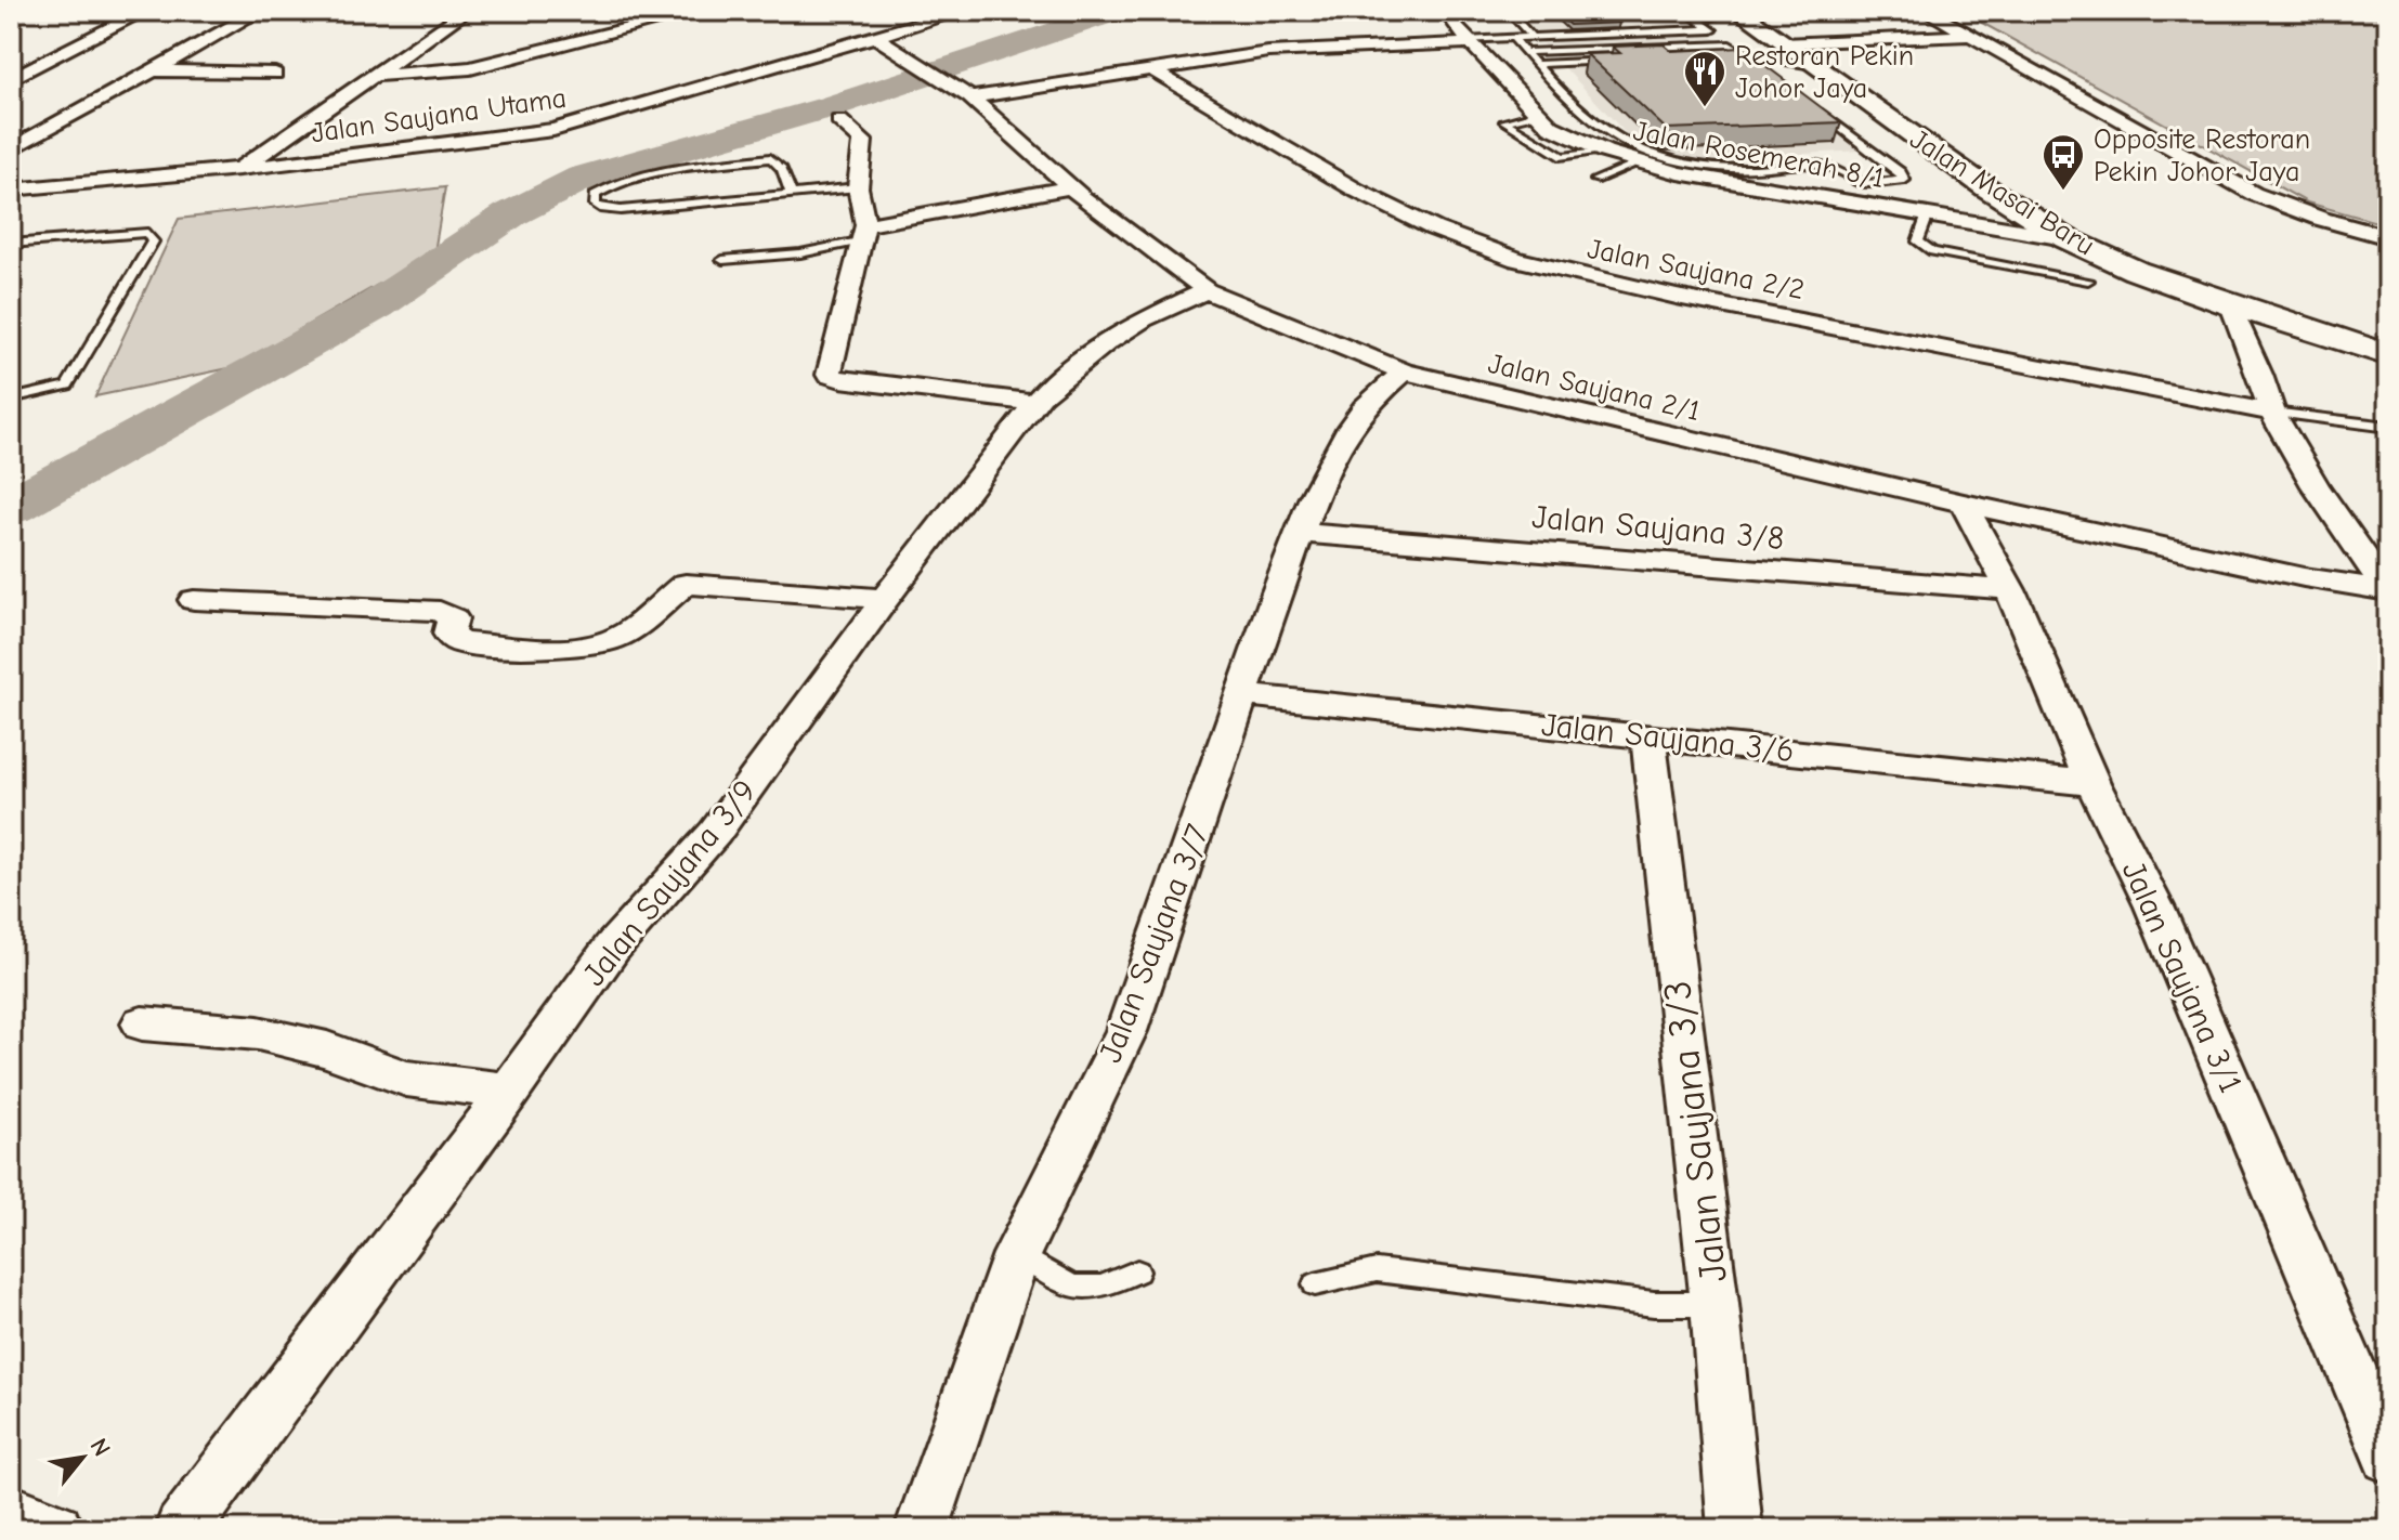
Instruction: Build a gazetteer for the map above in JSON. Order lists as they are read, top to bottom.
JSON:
{
  "streets": {
    "main road": ["Jalan Masai Baru"],
    "street": [
      "Jalan Saujana Utama",
      "Jalan Rosemerah 8/1",
      "Jalan Saujana 2/2",
      "Jalan Saujana 2/1",
      "Jalan Saujana 3/8",
      "Jalan Saujana 3/6",
      "Jalan Saujana 3/9",
      "Jalan Saujana 3/7",
      "Jalan Saujana 3/1",
      "Jalan Saujana 3/3"
    ]
  },
  "crossings": [
    ["Jalan Saujana Utama", "Jalan Saujana 2/1"],
    ["Jalan Rosemerah 8/1", "Jalan Masai Baru"],
    ["Jalan Saujana 2/1", "Jalan Saujana 3/9"],
    ["Jalan Saujana 2/1", "Jalan Saujana 3/7"],
    ["Jalan Saujana 2/1", "Jalan Saujana 3/1"],
    ["Jalan Saujana 3/8", "Jalan Saujana 3/7"],
    ["Jalan Saujana 3/8", "Jalan Saujana 3/1"],
    ["Jalan Saujana 3/6", "Jalan Saujana 3/7"],
    ["Jalan Saujana 3/6", "Jalan Saujana 3/1"],
    ["Jalan Saujana 3/6", "Jalan Saujana 3/3"]
  ],
  "places": {
    "restaurant": ["Restoran Pekin Johor Jaya"],
    "bus stop": ["Opposite Restoran Pekin Johor Jaya"]
  },
  "north": "top right"
}
